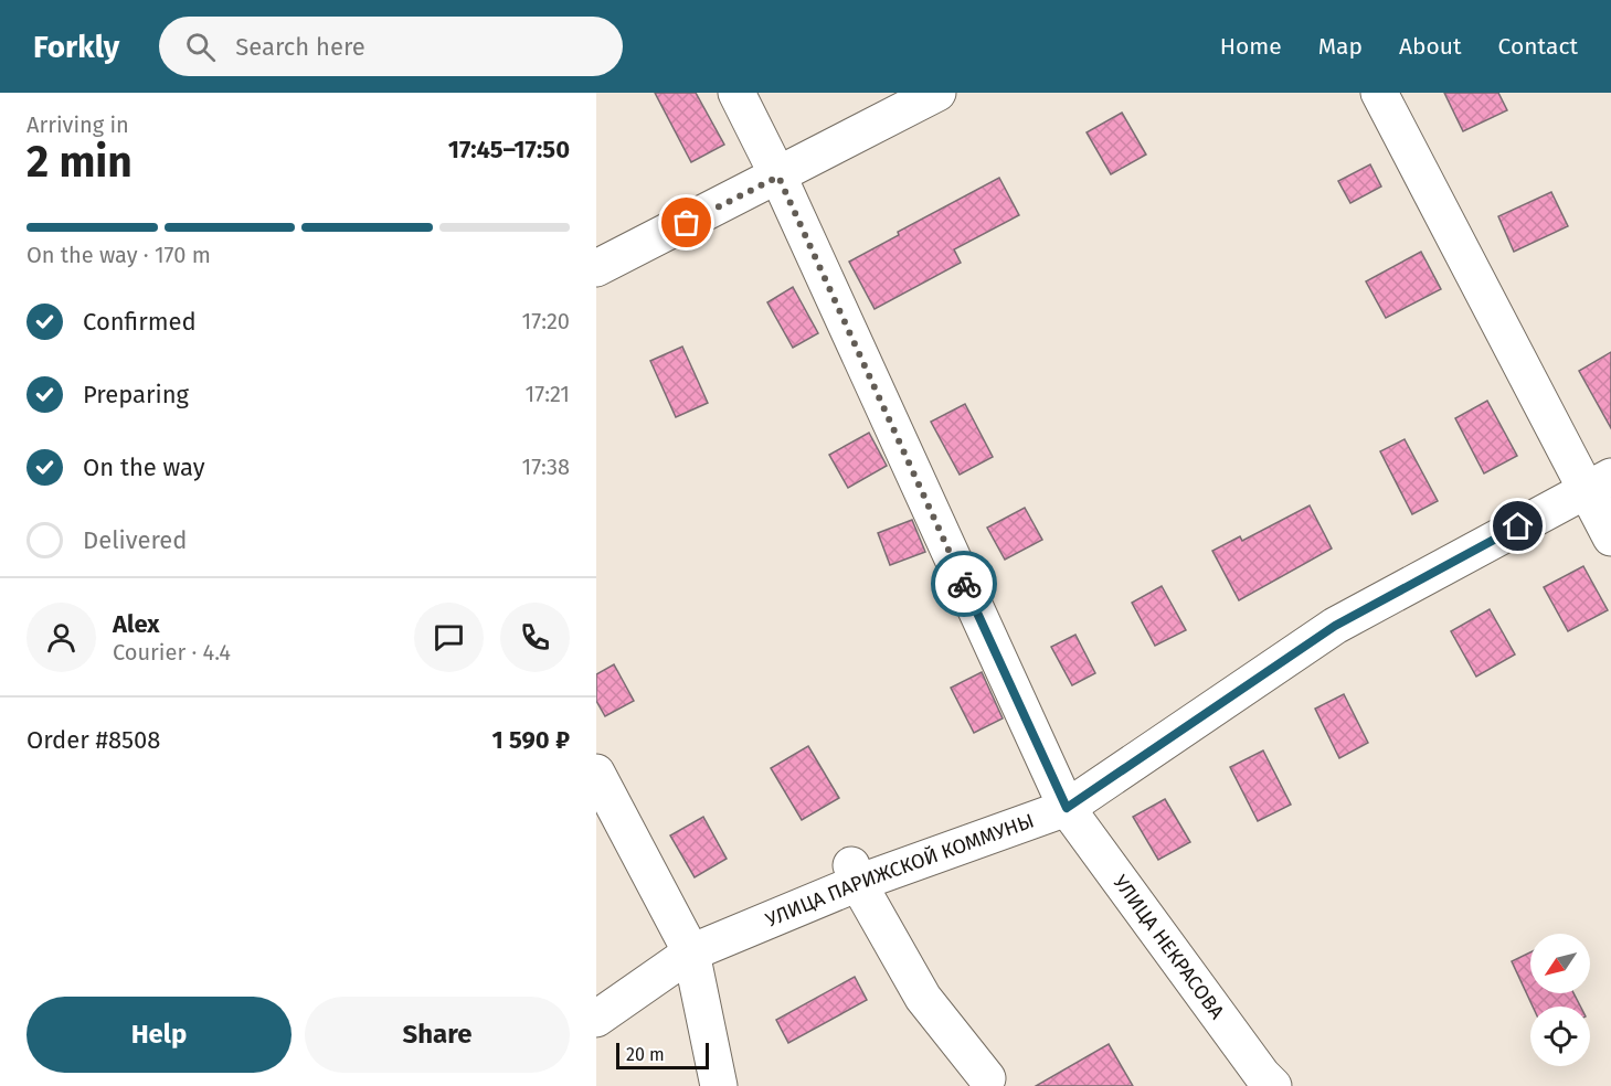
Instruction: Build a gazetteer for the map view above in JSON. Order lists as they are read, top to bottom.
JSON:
{
  "streets": {
    "street": ["УЛИЦА ПАРИЖСКОЙ КОММУНЫ", "УЛИЦА НЕКРАСОВА"]
  },
  "crossings": [
    ["УЛИЦА ПАРИЖСКОЙ КОММУНЫ", "УЛИЦА НЕКРАСОВА"]
  ],
  "scale_bar": "20 m",
  "north": "bottom left",
  "page": {
    "header": "Forkly",
    "search": "Search here",
    "nav": [
      "Home",
      "Map",
      "About",
      "Contact"
    ],
    "heading": ["2 min", "Arriving in", "17:45–17:50"],
    "panel": [
      "Alex",
      "Courier · 4.4",
      "Order #8508",
      "1 590 ₽"
    ],
    "bar": "On the way · 170 m",
    "list": [
      ["Confirmed", "17:20"],
      ["Preparing", "17:21"],
      ["On the way", "17:38"],
      "Delivered"
    ],
    "buttons": ["Help", "Share"],
    "scale": "20 m"
  }
}
